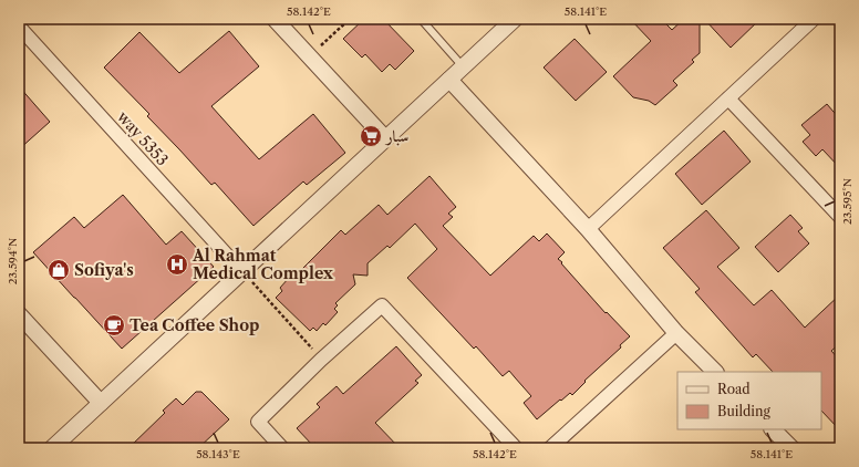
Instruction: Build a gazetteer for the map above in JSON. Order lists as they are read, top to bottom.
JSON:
{
  "streets": {
    "street": ["way 5353"]
  },
  "places": {
    "supermarket": ["سبار"],
    "hospital": ["Al Rahmat Medical Complex"],
    "shop": ["Sofiya's"],
    "cafe": ["Tea Coffee Shop"]
  },
  "legend": ["Road", "Building"],
  "coordinates": [
    "58.142°E",
    "58.141°E",
    "23.595°N",
    "23.594°N",
    "58.143°E"
  ]
}
